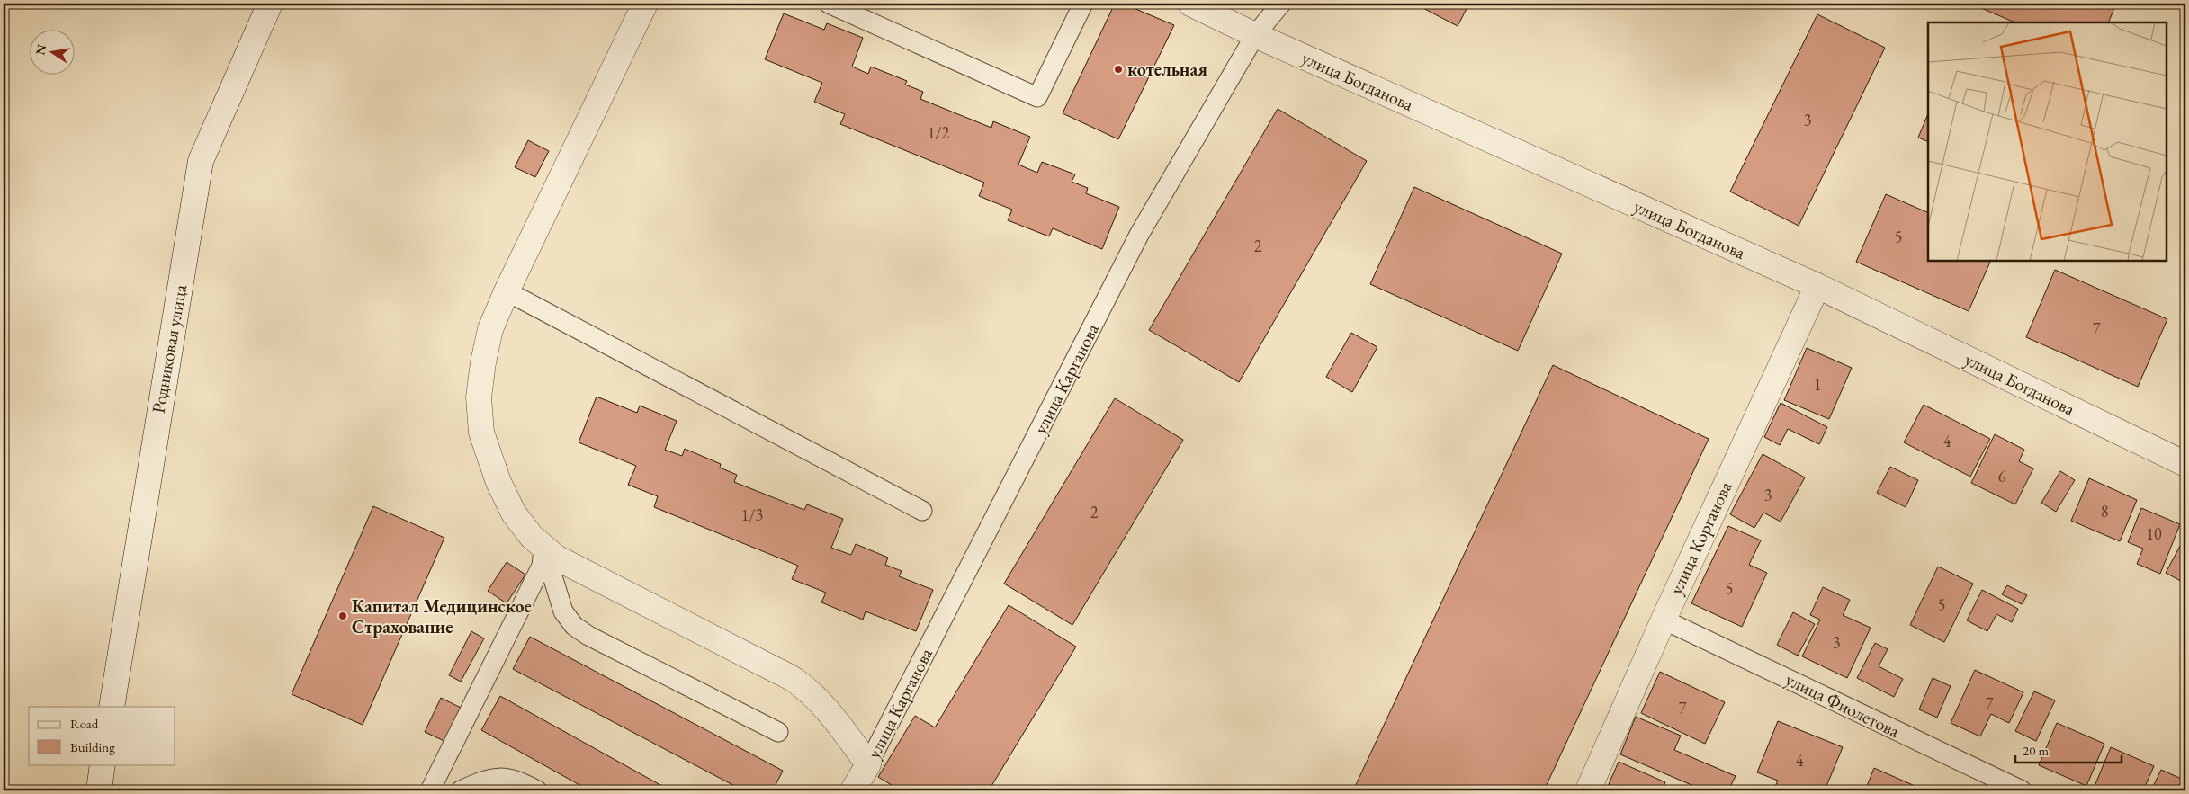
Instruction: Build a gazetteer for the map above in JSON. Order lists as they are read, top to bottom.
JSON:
{
  "streets": {
    "street": ["улица Богданова", "Родниковая улица", "улица Корганова"],
    "lane": ["улица Карганова", "улица Фиолетова"]
  },
  "crossings": [
    ["улица Богданова", "улица Карганова"],
    ["улица Богданова", "улица Корганова"],
    ["улица Корганова", "улица Фиолетова"]
  ],
  "places": ["котельная", "Капитал Медицинское Страхование"],
  "house_numbers": [
    "3",
    "1/2",
    "5",
    "2",
    "7",
    "1",
    "4",
    "6",
    "3",
    "8",
    "2",
    "1/3",
    "10",
    "5",
    "5",
    "3",
    "7",
    "7",
    "4"
  ],
  "legend": ["Road", "Building"],
  "scale_bar": "20 m",
  "north": "left"
}
